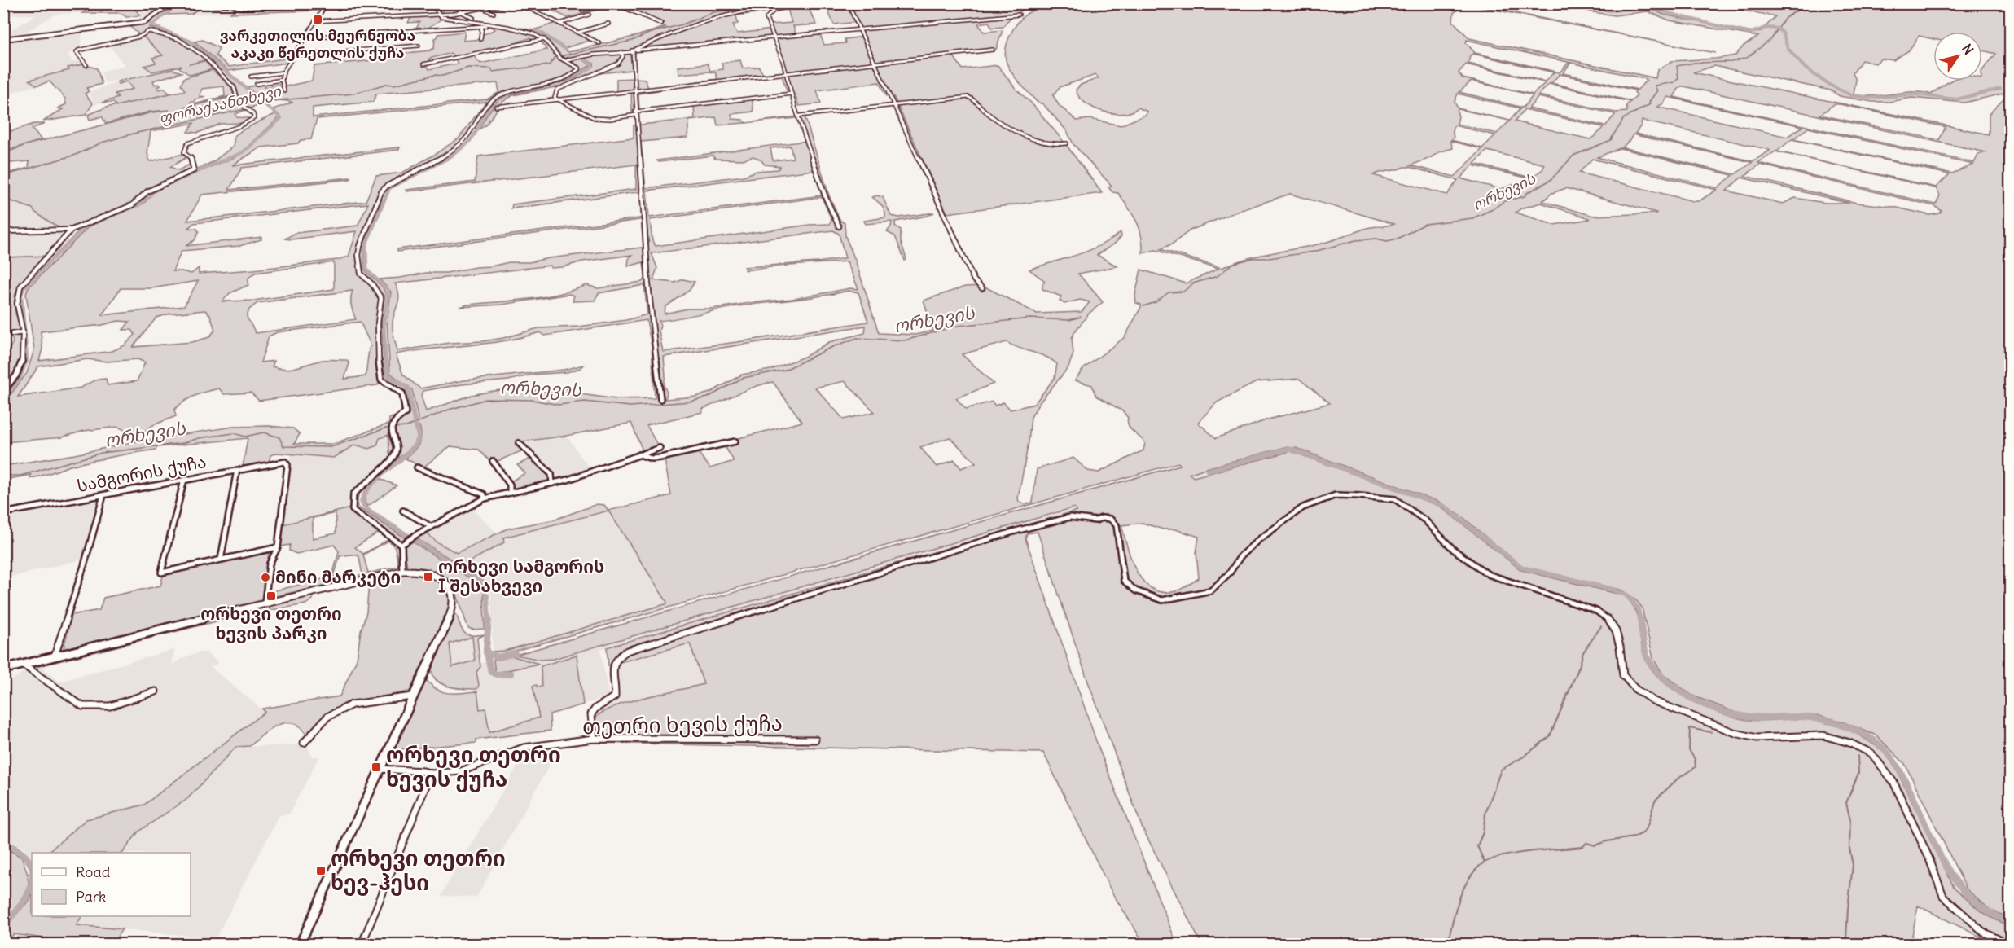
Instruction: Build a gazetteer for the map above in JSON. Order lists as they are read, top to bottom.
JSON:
{
  "streets": {
    "street": ["სამგორის ქუჩა", "თეთრი ხევის ქუჩა"]
  },
  "water": ["ფორაქაანთხევი", "ორხევის"],
  "places": {
    "transit": [
      "ვარკეთილის მეურნეობა აკაკი წერეთლის ქუჩა",
      "ორხევი სამგორის I შესახვევი",
      "ორხევი თეთრი ხევის პარკი",
      "ორხევი თეთრი ხევის ქუჩა",
      "ორხევი თეთრი ხევ-ჰესი"
    ],
    "other": ["მინი მარკეტი"]
  },
  "legend": ["Road", "Park"],
  "north": "top right"
}
